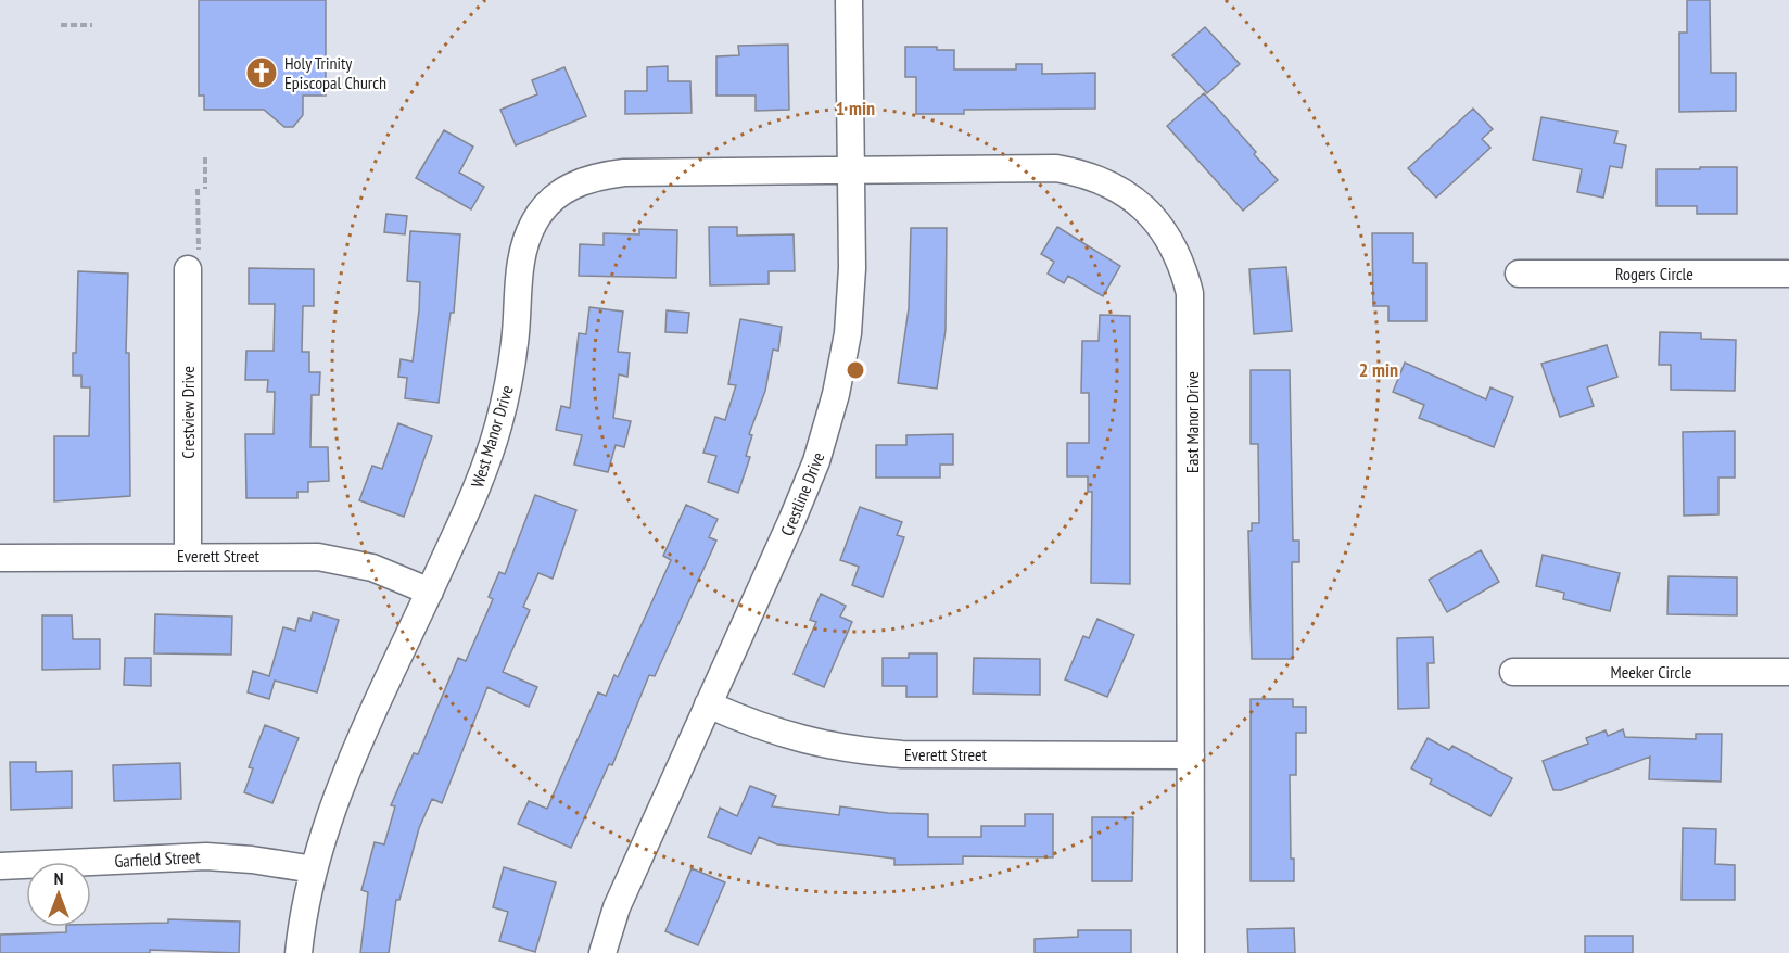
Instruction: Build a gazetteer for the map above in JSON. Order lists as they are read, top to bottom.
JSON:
{
  "streets": {
    "street": [
      "Rogers Circle",
      "Crestview Drive",
      "East Manor Drive",
      "West Manor Drive",
      "Crestline Drive",
      "Everett Street",
      "Meeker Circle",
      "Garfield Street"
    ]
  },
  "crossings": [
    ["Crestview Drive", "Everett Street"],
    ["East Manor Drive", "West Manor Drive"],
    ["East Manor Drive", "Crestline Drive"],
    ["East Manor Drive", "Everett Street"],
    ["West Manor Drive", "Crestline Drive"],
    ["West Manor Drive", "Everett Street"],
    ["West Manor Drive", "Garfield Street"],
    ["Crestline Drive", "Everett Street"]
  ],
  "places": {
    "church": ["Holy Trinity Episcopal Church"]
  },
  "north": "top",
  "rings": ["1 min", "2 min"]
}
